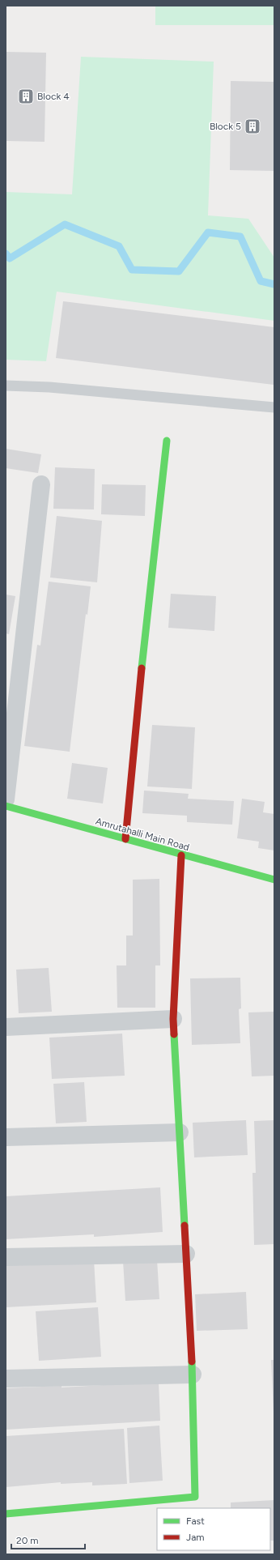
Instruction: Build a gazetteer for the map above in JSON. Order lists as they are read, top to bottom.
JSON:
{
  "streets": {
    "street": ["Amrutahalli Main Road"]
  },
  "places": {
    "building": ["Block 4", "Block 5"]
  },
  "legend": ["Fast", "Jam"],
  "scale_bar": "20 m"
}
